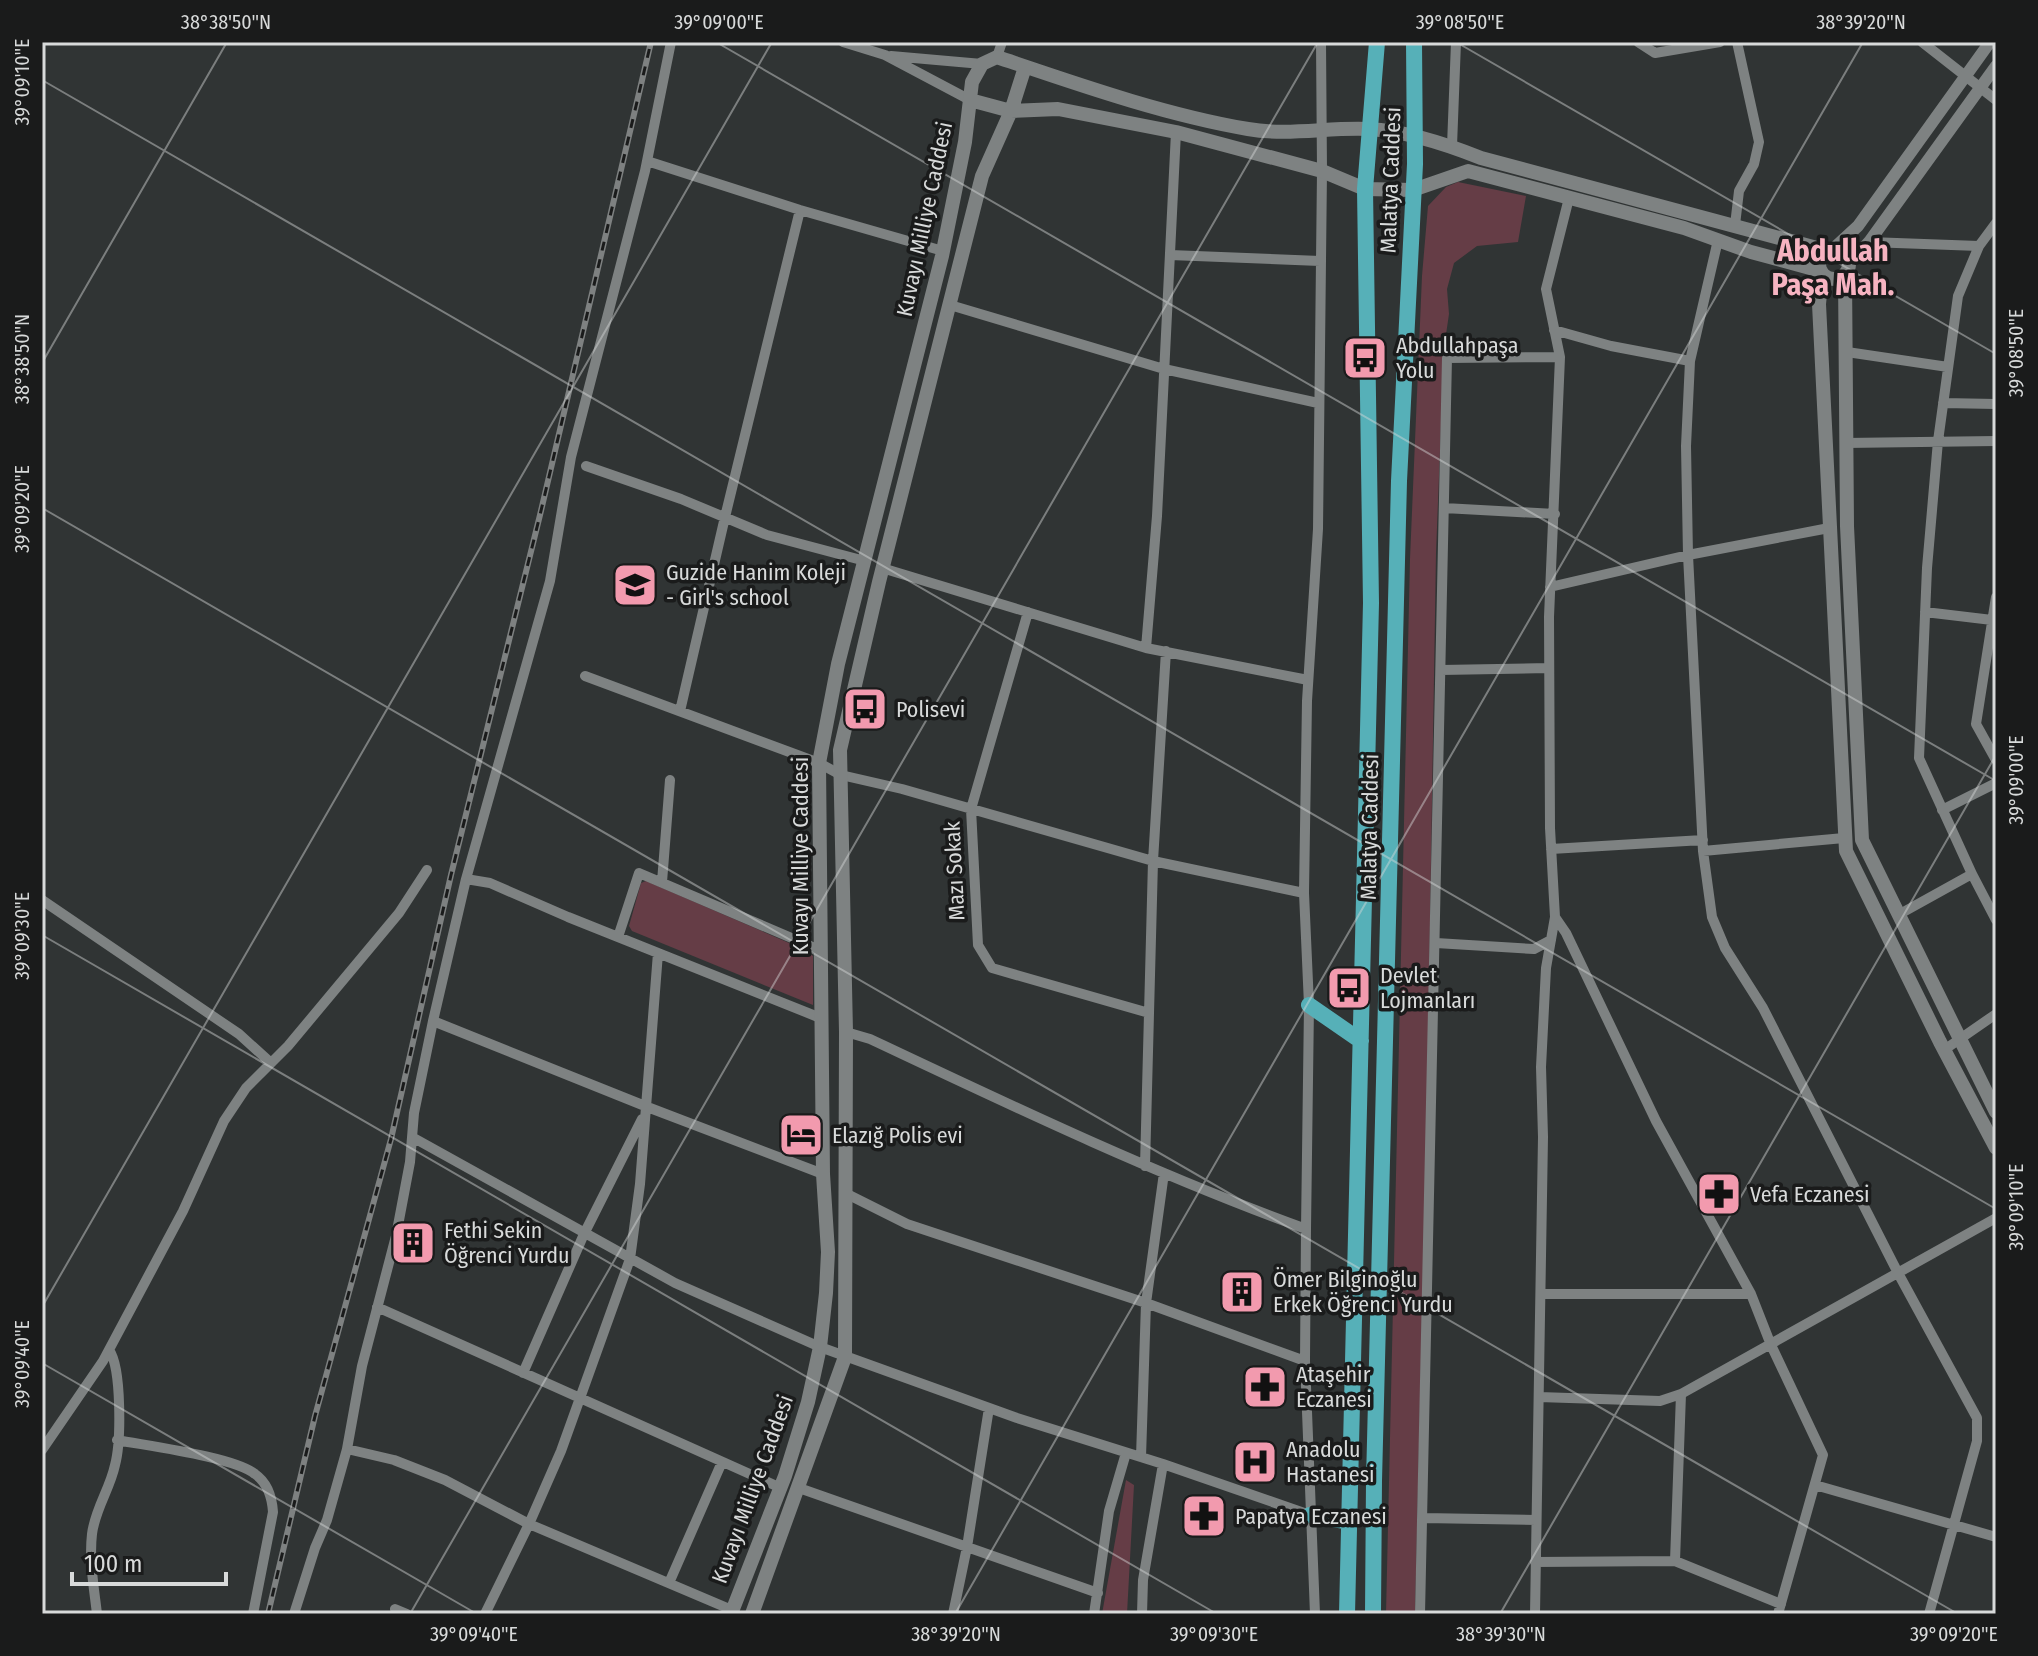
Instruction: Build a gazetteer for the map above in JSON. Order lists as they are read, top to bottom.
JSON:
{
  "streets": {
    "highway": ["Malatya Caddesi"],
    "main road": ["Kuvayı Milliye Caddesi"],
    "street": ["Mazı Sokak"]
  },
  "crossings": [
    ["Malatya Caddesi", "Kuvayı Milliye Caddesi"]
  ],
  "districts": ["Abdullah Paşa Mah."],
  "places": {
    "bus stop": ["Abdullahpaşa Yolu", "Polisevi", "Devlet Lojmanları"],
    "school or university": ["Guzide Hanim Koleji - Girl's school"],
    "hotel": ["Elazığ Polis evi"],
    "pharmacy": ["Vefa Eczanesi", "Ataşehir Eczanesi", "Papatya Eczanesi"],
    "building": ["Fethi Sekin Öğrenci Yurdu", "Ömer Bilginoğlu Erkek Öğrenci Yurdu"],
    "hospital": ["Anadolu Hastanesi"]
  },
  "scale_bar": "100 m",
  "coordinates": [
    "38°38'50\"N",
    "39°09'00\"E",
    "39°08'50\"E",
    "38°39'20\"N",
    "39°09'10\"E",
    "39°09'20\"E",
    "39°09'30\"E",
    "39°09'40\"E",
    "38°39'30\"N"
  ]
}
